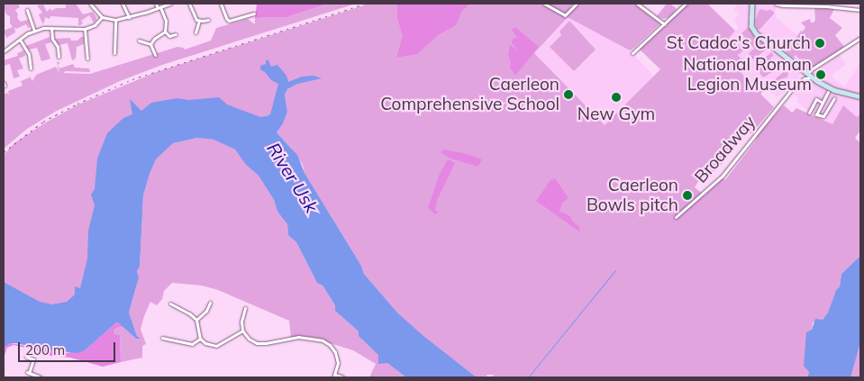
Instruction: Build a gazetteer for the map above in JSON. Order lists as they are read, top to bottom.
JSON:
{
  "streets": {
    "street": ["Broadway"]
  },
  "water": ["River Usk"],
  "places": [
    "St Cadoc's Church",
    "National Roman Legion Museum",
    "Caerleon Comprehensive School",
    "New Gym",
    "Caerleon Bowls pitch"
  ],
  "scale_bar": "200 m"
}
